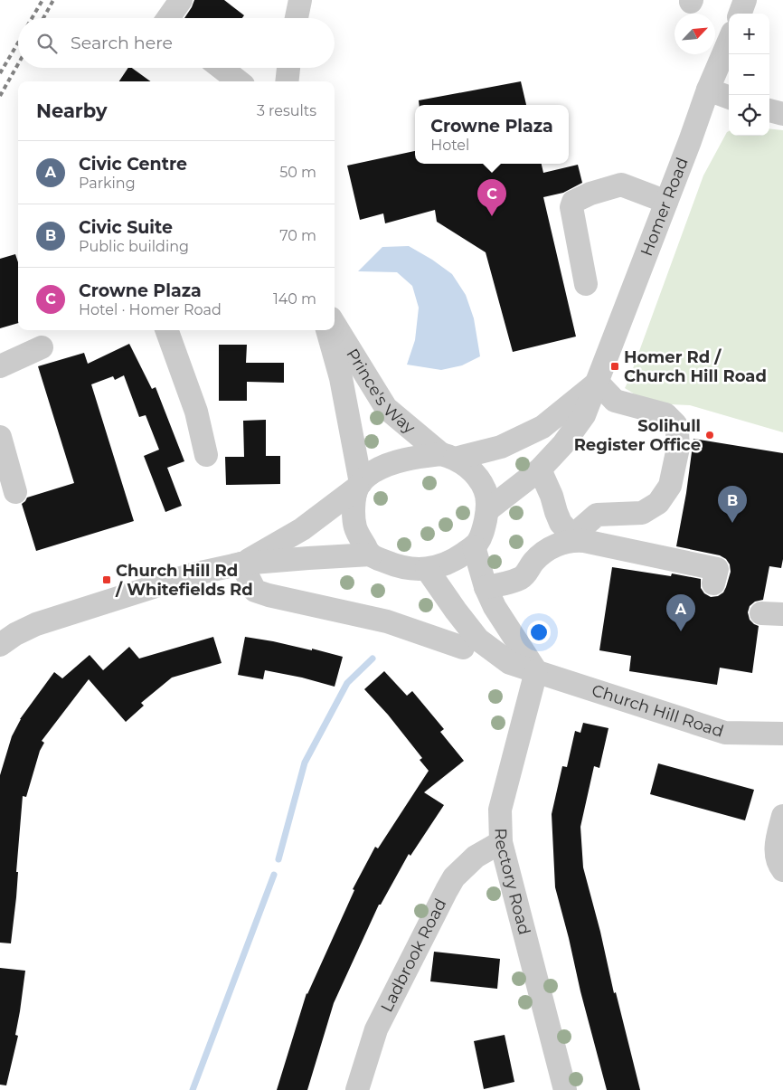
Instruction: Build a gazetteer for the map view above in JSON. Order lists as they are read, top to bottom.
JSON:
{
  "streets": {
    "street": [
      "Homer Road",
      "Prince's Way",
      "Church Hill Road",
      "Rectory Road",
      "Ladbrook Road"
    ]
  },
  "crossings": [
    ["Homer Road", "Prince's Way"],
    ["Homer Road", "Church Hill Road"],
    ["Prince's Way", "Church Hill Road"],
    ["Church Hill Road", "Rectory Road"],
    ["Rectory Road", "Ladbrook Road"]
  ],
  "places": {
    "transit": ["Homer Rd / Church Hill Road", "Church Hill Rd / Whitefields Rd"],
    "other": ["Solihull Register Office"]
  },
  "north": "top right",
  "page": {
    "map_buttons": ["+", "−"],
    "search": "Search here",
    "heading": ["Nearby", "3 results"],
    "popup": ["Crowne Plaza", "Hotel"],
    "list": [
      {
        "mark": "A",
        "name": "Civic Centre",
        "note": "Parking",
        "value": "50 m"
      },
      {
        "mark": "B",
        "name": "Civic Suite",
        "note": "Public building",
        "value": "70 m"
      },
      {
        "mark": "C",
        "name": "Crowne Plaza",
        "note": "Hotel · Homer Road",
        "value": "140 m"
      }
    ],
    "pins": ["C", "B", "A"]
  }
}
